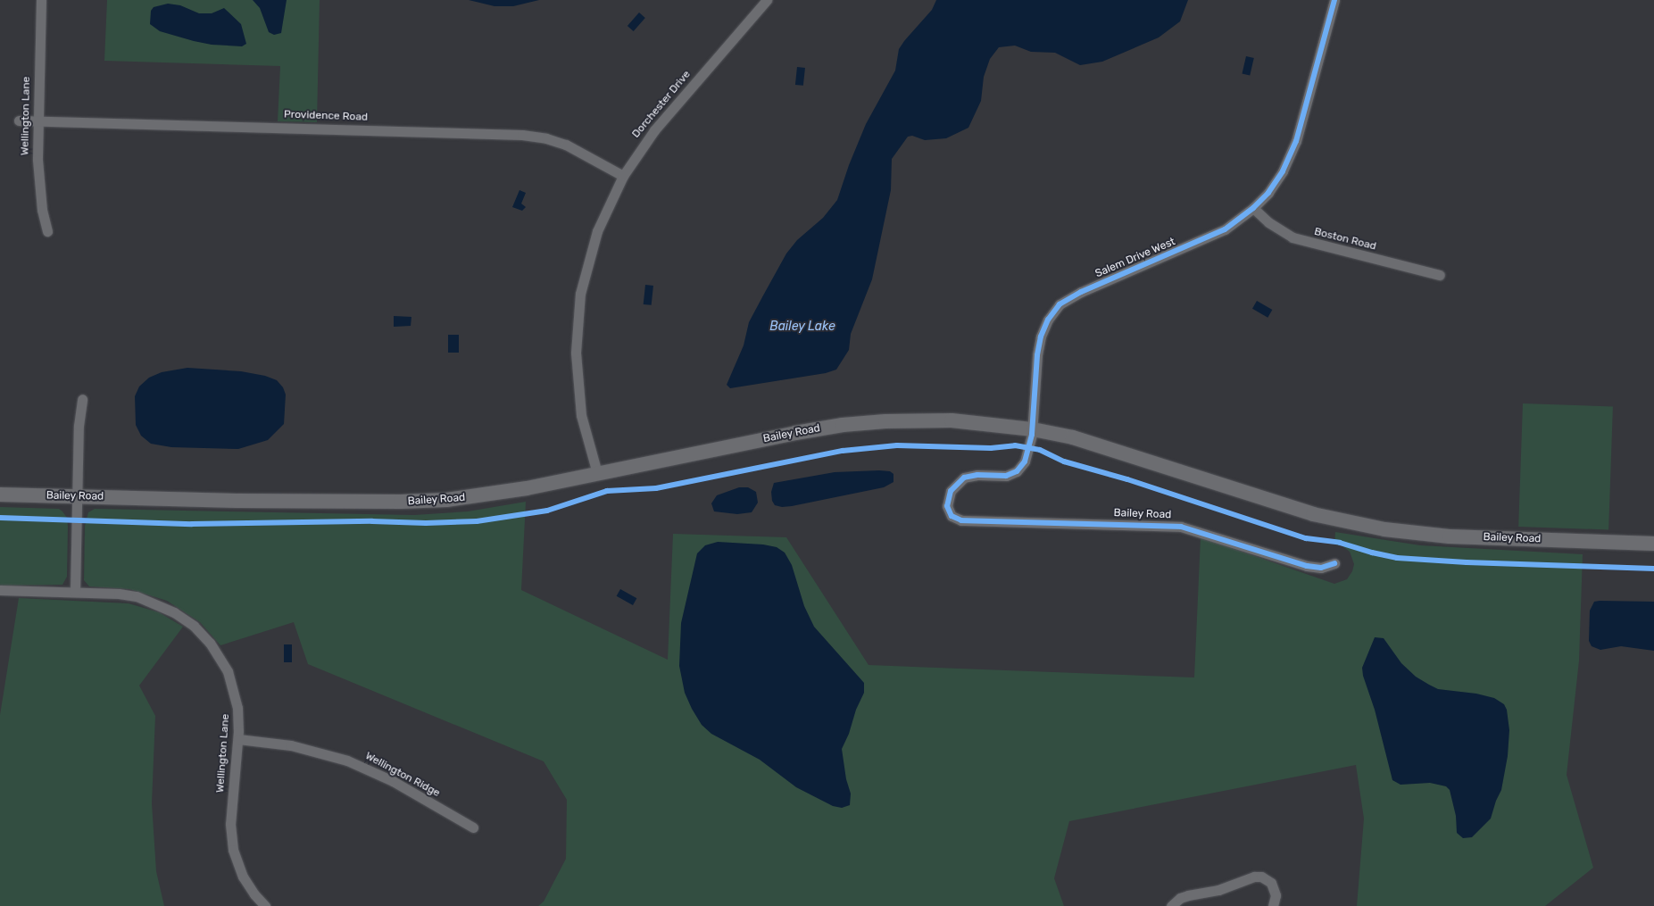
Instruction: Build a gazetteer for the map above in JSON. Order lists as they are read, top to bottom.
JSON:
{
  "streets": {
    "main road": ["Bailey Road"],
    "street": [
      "Dorchester Drive",
      "Wellington Lane",
      "Providence Road",
      "Boston Road",
      "Salem Drive West",
      "Wellington Ridge"
    ]
  },
  "crossings": [
    ["Dorchester Drive", "Providence Road"],
    ["Dorchester Drive", "Bailey Road"],
    ["Wellington Lane", "Providence Road"],
    ["Wellington Lane", "Wellington Ridge"],
    ["Boston Road", "Salem Drive West"],
    ["Salem Drive West", "Bailey Road"]
  ],
  "water": ["Bailey Lake"]
}
